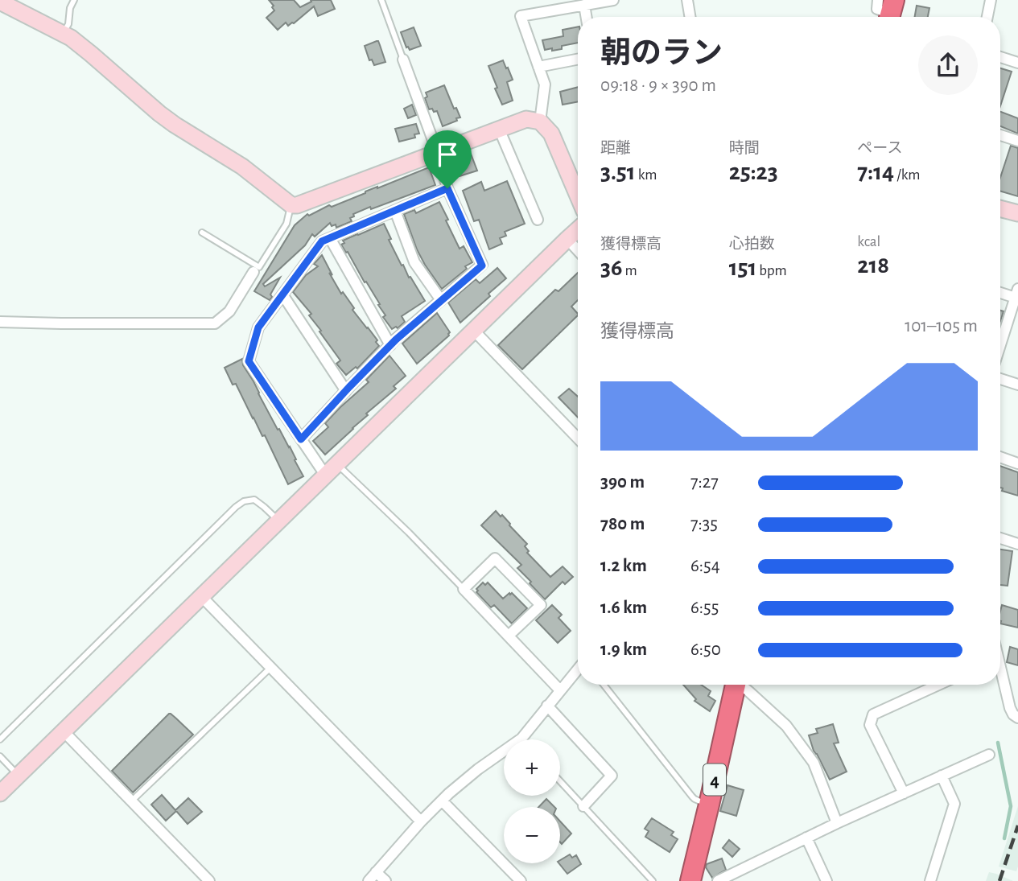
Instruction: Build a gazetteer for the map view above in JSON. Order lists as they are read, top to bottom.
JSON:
{
  "streets": {
    "highway": ["4"]
  },
  "page": {
    "heading": ["朝のラン", "09:18 · 9 × 390 m"],
    "stats": [
      ["距離", "3.51 km"],
      ["時間", "25:23"],
      ["ペース", "7:14 /km"],
      ["獲得標高", "36 m"],
      ["心拍数", "151 bpm"],
      ["kcal", "218"]
    ],
    "chart": ["獲得標高", "101–105 m"],
    "list": [
      {
        "name": "390 m",
        "note": "7:27"
      },
      {
        "name": "780 m",
        "note": "7:35"
      },
      {
        "name": "1.2 km",
        "note": "6:54"
      },
      {
        "name": "1.6 km",
        "note": "6:55"
      },
      {
        "name": "1.9 km",
        "note": "6:50"
      }
    ],
    "map_buttons": ["+", "−"]
  }
}
